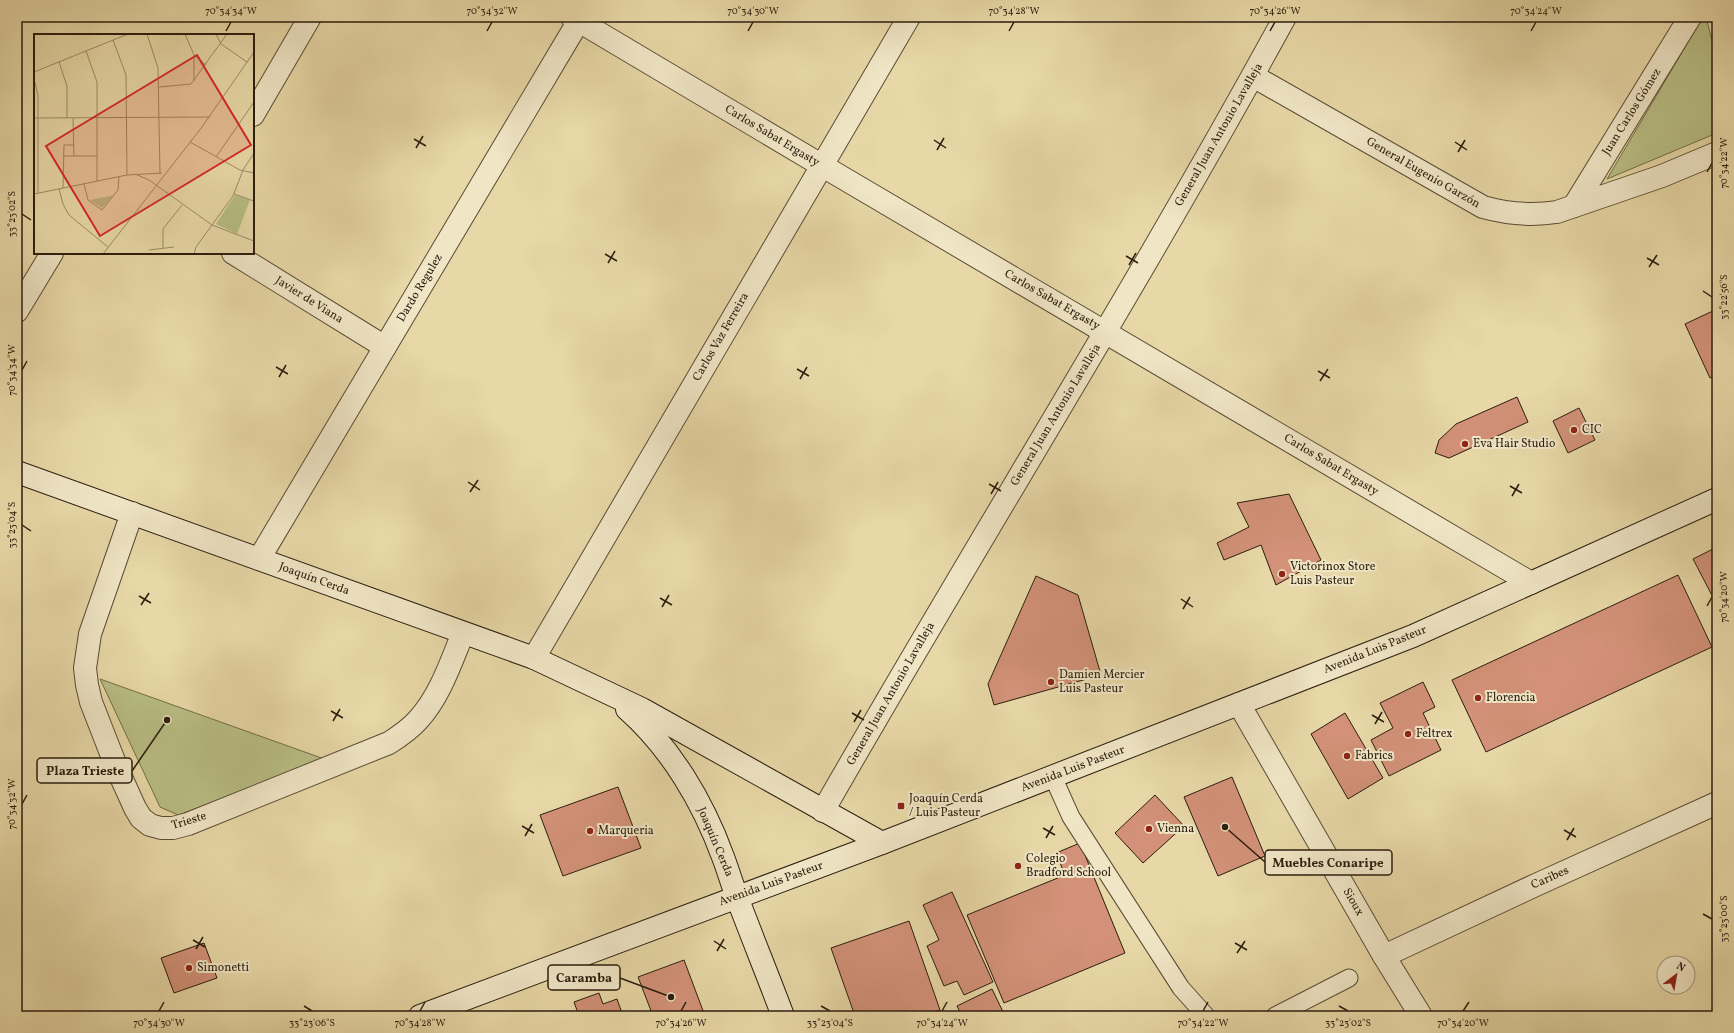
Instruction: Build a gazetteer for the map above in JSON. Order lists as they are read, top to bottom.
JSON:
{
  "streets": {
    "street": [
      "Juan Carlos Gómez",
      "General Juan Antonio Lavalleja",
      "Carlos Sabat Ergasty",
      "General Eugenio Garzón",
      "Dardo Regulez",
      "Javier de Viana",
      "Carlos Vaz Ferreira",
      "Joaquín Cerda",
      "Avenida Luis Pasteur",
      "Trieste",
      "Caribes",
      "Sioux"
    ]
  },
  "crossings": [
    ["Juan Carlos Gómez", "General Eugenio Garzón"],
    ["General Juan Antonio Lavalleja", "Carlos Sabat Ergasty"],
    ["General Juan Antonio Lavalleja", "General Eugenio Garzón"],
    ["General Juan Antonio Lavalleja", "Joaquín Cerda"],
    ["Carlos Sabat Ergasty", "Dardo Regulez"],
    ["Carlos Sabat Ergasty", "Carlos Vaz Ferreira"],
    ["Carlos Sabat Ergasty", "Avenida Luis Pasteur"],
    ["Dardo Regulez", "Javier de Viana"],
    ["Dardo Regulez", "Joaquín Cerda"],
    ["Carlos Vaz Ferreira", "Joaquín Cerda"],
    ["Joaquín Cerda", "Avenida Luis Pasteur"],
    ["Joaquín Cerda", "Trieste"],
    ["Avenida Luis Pasteur", "Sioux"],
    ["Caribes", "Sioux"]
  ],
  "places": {
    "other": [
      "CIC",
      "Eva Hair Studio",
      "Victorinox Store Luis Pasteur",
      "Damien Mercier Luis Pasteur",
      "Florencia",
      "Plaza Trieste",
      "Feltrex",
      "Fabrics",
      "Muebles Conaripe",
      "Vienna",
      "Marqueria",
      "Colegio Bradford School",
      "Simonetti",
      "Caramba"
    ],
    "transit": ["Joaquín Cerda / Luis Pasteur"]
  },
  "north": "top right",
  "coordinates": [
    "70°34'34\"W",
    "70°34'32\"W",
    "70°34'30\"W",
    "70°34'28\"W",
    "70°34'26\"W",
    "70°34'24\"W",
    "70°34'22\"W",
    "33°23'02\"S",
    "33°22'56\"S",
    "33°23'04\"S",
    "70°34'20\"W",
    "33°23'00\"S",
    "33°23'06\"S"
  ]
}
